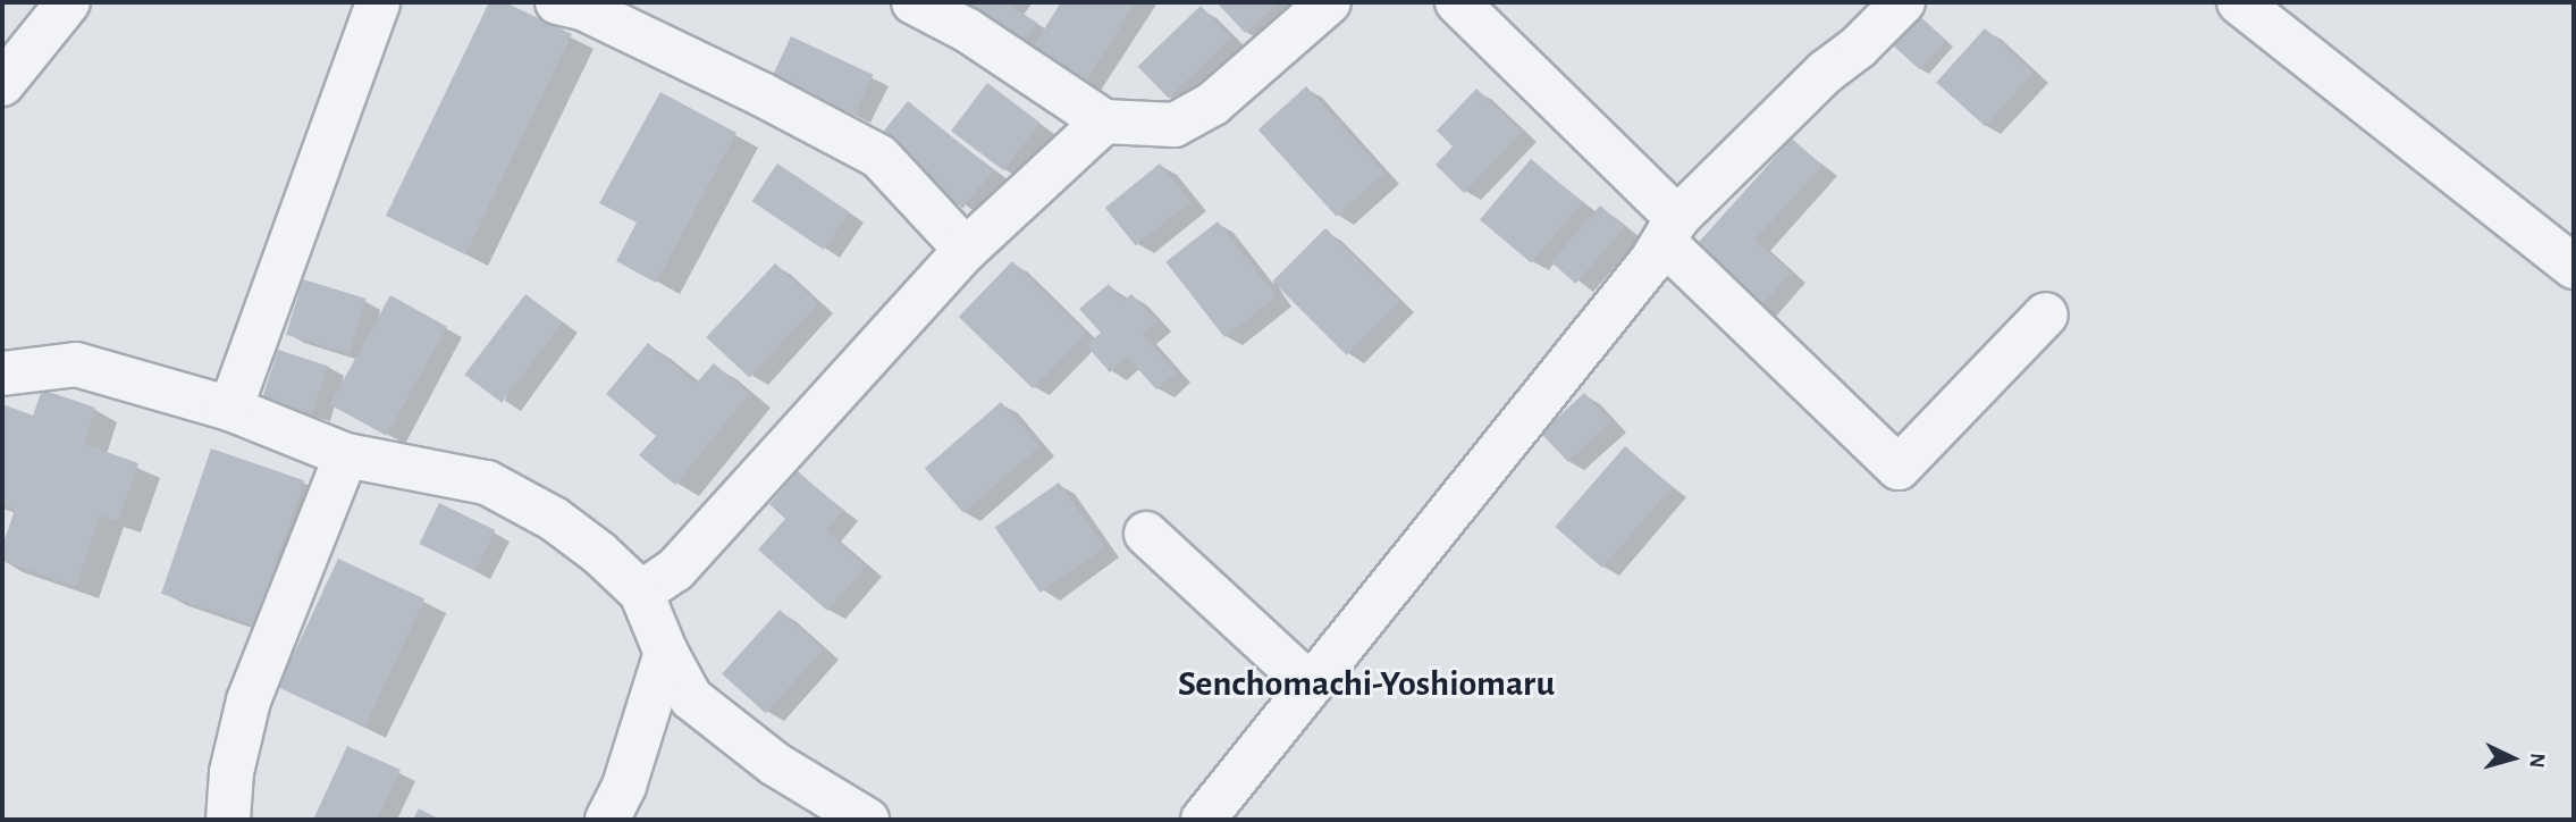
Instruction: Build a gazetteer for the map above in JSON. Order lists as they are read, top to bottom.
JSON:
{
  "districts": ["Senchomachi-Yoshiomaru"],
  "north": "right"
}
